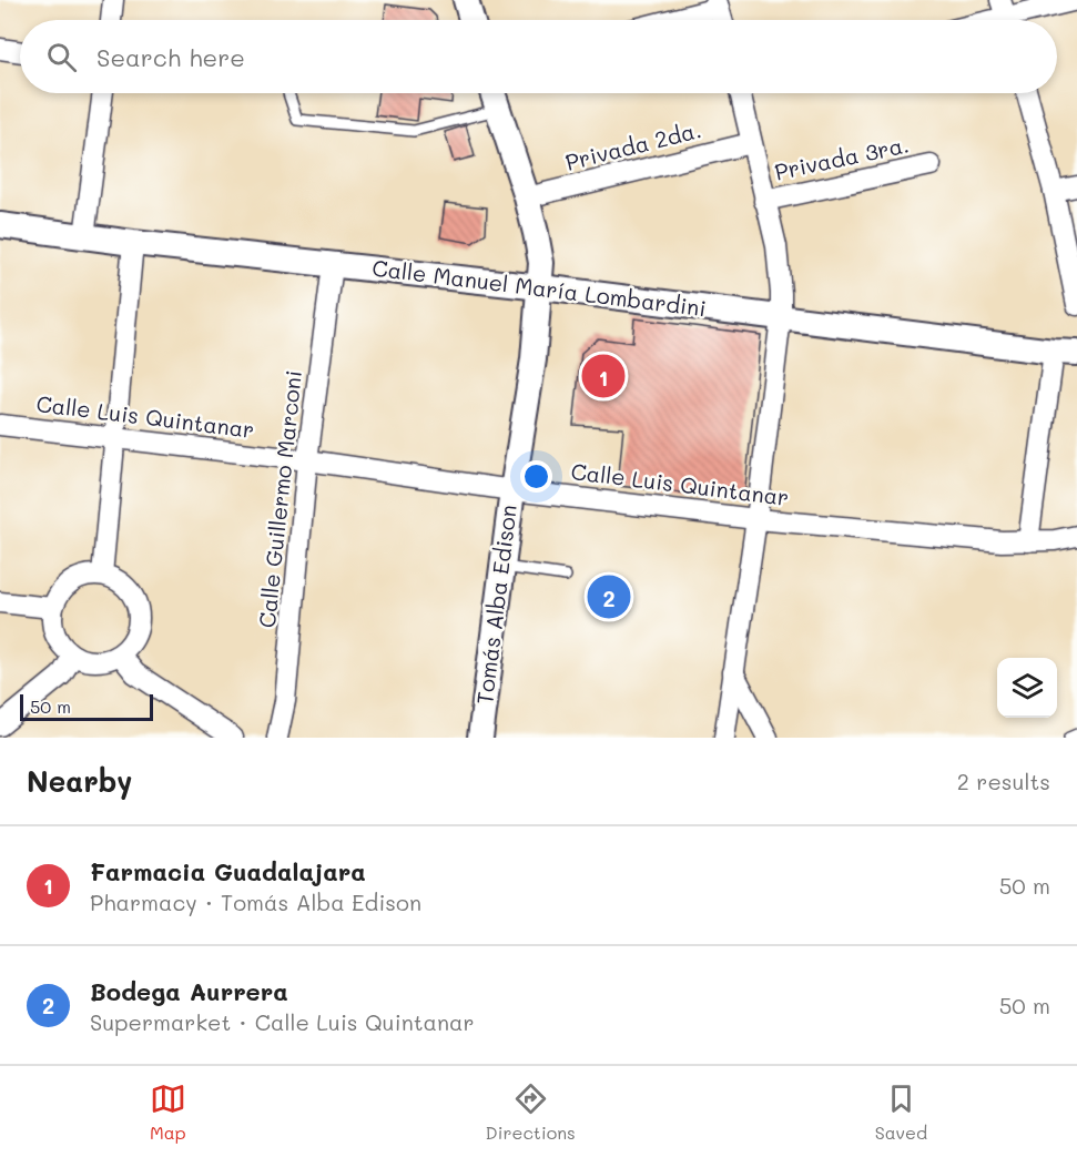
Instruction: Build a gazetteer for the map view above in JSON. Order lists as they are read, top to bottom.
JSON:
{
  "streets": {
    "street": [
      "Privada 2da.",
      "Privada 3ra.",
      "Calle Manuel María Lombardini",
      "Calle Luis Quintanar",
      "Calle Guillermo Marconi",
      "Tomás Alba Edison"
    ]
  },
  "crossings": [
    ["Privada 2da.", "Tomás Alba Edison"],
    ["Calle Manuel María Lombardini", "Calle Guillermo Marconi"],
    ["Calle Manuel María Lombardini", "Tomás Alba Edison"],
    ["Calle Luis Quintanar", "Calle Guillermo Marconi"],
    ["Calle Luis Quintanar", "Tomás Alba Edison"]
  ],
  "scale_bar": "50 m",
  "page": {
    "search": "Search here",
    "pins": ["1", "2"],
    "scale": "50 m",
    "heading": ["Nearby", "2 results"],
    "list": [
      {
        "mark": "1",
        "name": "Farmacia Guadalajara",
        "note": "Pharmacy · Tomás Alba Edison",
        "value": "50 m"
      },
      {
        "mark": "2",
        "name": "Bodega Aurrera",
        "note": "Supermarket · Calle Luis Quintanar",
        "value": "50 m"
      }
    ],
    "nav": ["Map", "Directions", "Saved"]
  }
}
